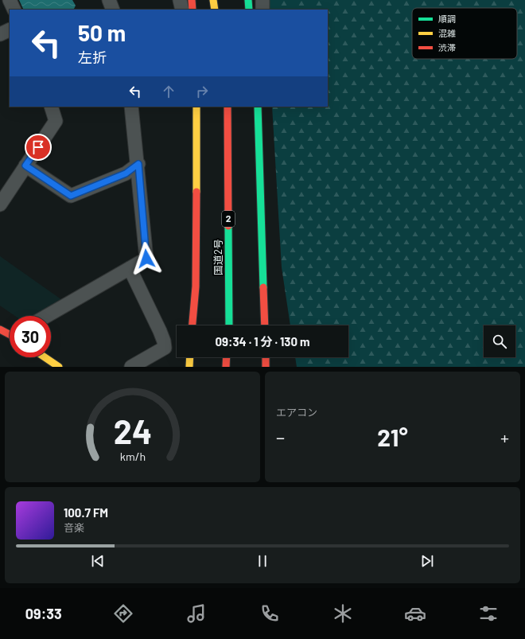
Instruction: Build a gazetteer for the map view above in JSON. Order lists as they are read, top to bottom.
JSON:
{
  "streets": {
    "main road": ["2", "国道2号"]
  },
  "legend": ["順調", "混雑", "渋滞"],
  "page": {
    "turn": ["50 m", "左折"],
    "limit": "30",
    "trip": "09:34 · 1 分 · 130 m",
    "tile": "エアコン",
    "heat": ["−", "21°", "+"],
    "song": ["100.7 FM", "音楽"],
    "tabs": "09:33",
    "gauge": ["24", "km/h"]
  }
}
